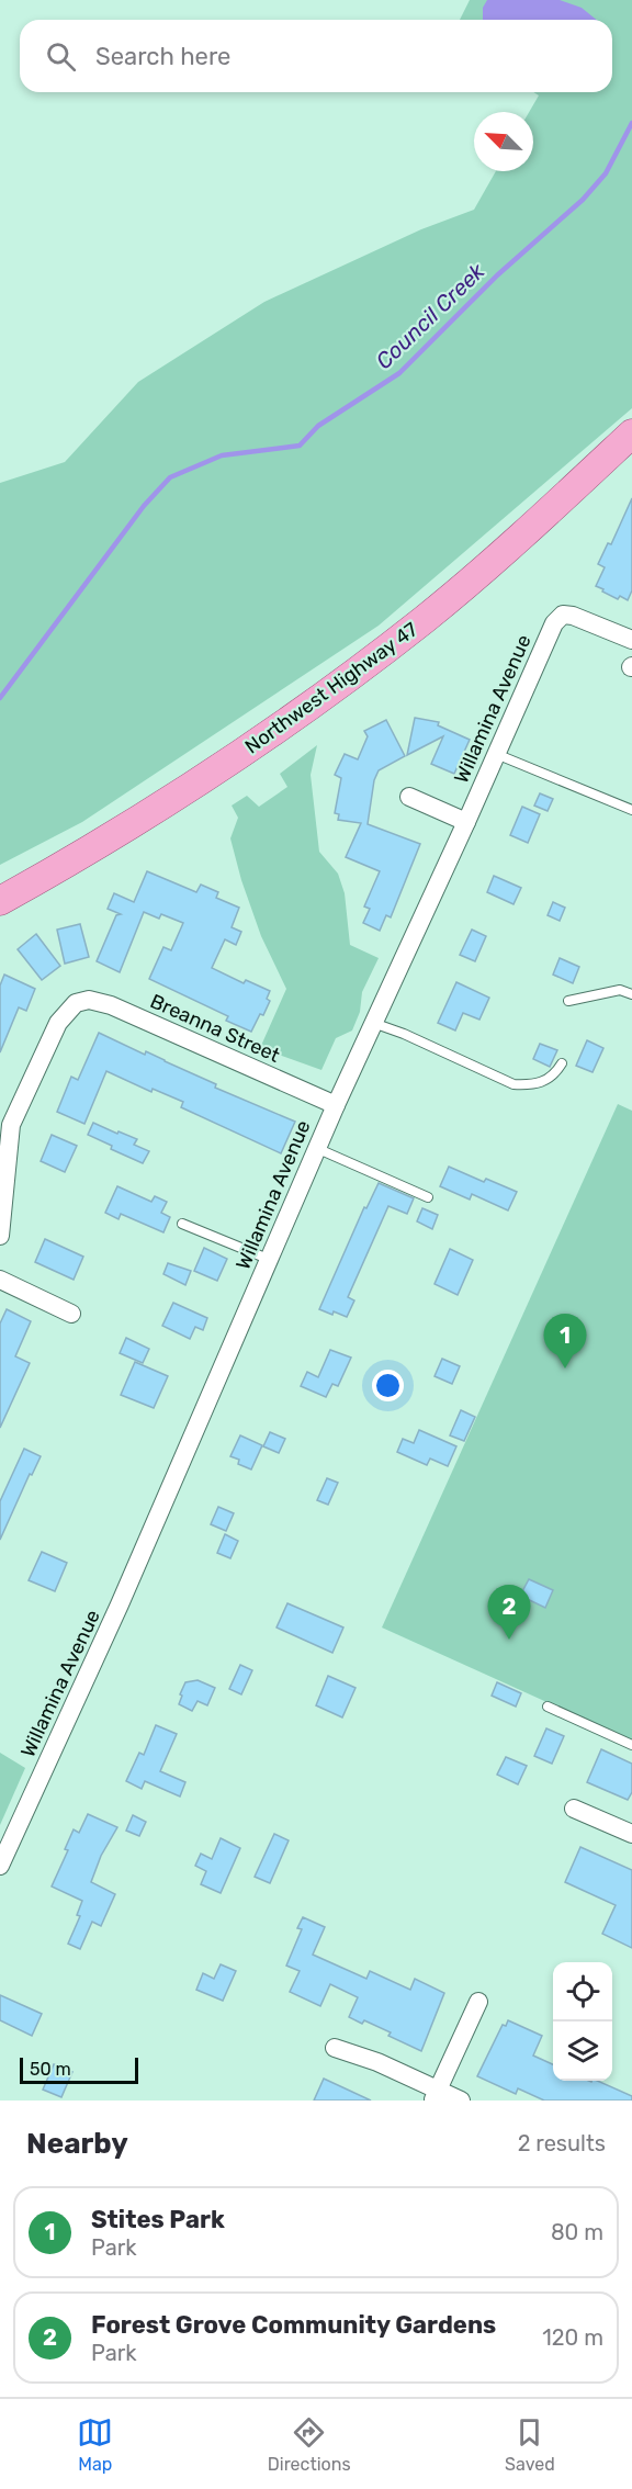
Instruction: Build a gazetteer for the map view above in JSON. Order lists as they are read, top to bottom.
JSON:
{
  "streets": {
    "main road": ["Northwest Highway 47"],
    "street": ["Willamina Avenue", "Breanna Street"]
  },
  "crossings": [
    ["Willamina Avenue", "Breanna Street"]
  ],
  "water": ["Council Creek"],
  "scale_bar": "50 m",
  "north": "top left",
  "page": {
    "search": "Search here",
    "pins": ["1", "2"],
    "scale": "50 m",
    "heading": ["Nearby", "2 results"],
    "list": [
      {
        "mark": "1",
        "name": "Stites Park",
        "note": "Park",
        "value": "80 m"
      },
      {
        "mark": "2",
        "name": "Forest Grove Community Gardens",
        "note": "Park",
        "value": "120 m"
      }
    ],
    "nav": ["Map", "Directions", "Saved"]
  }
}
